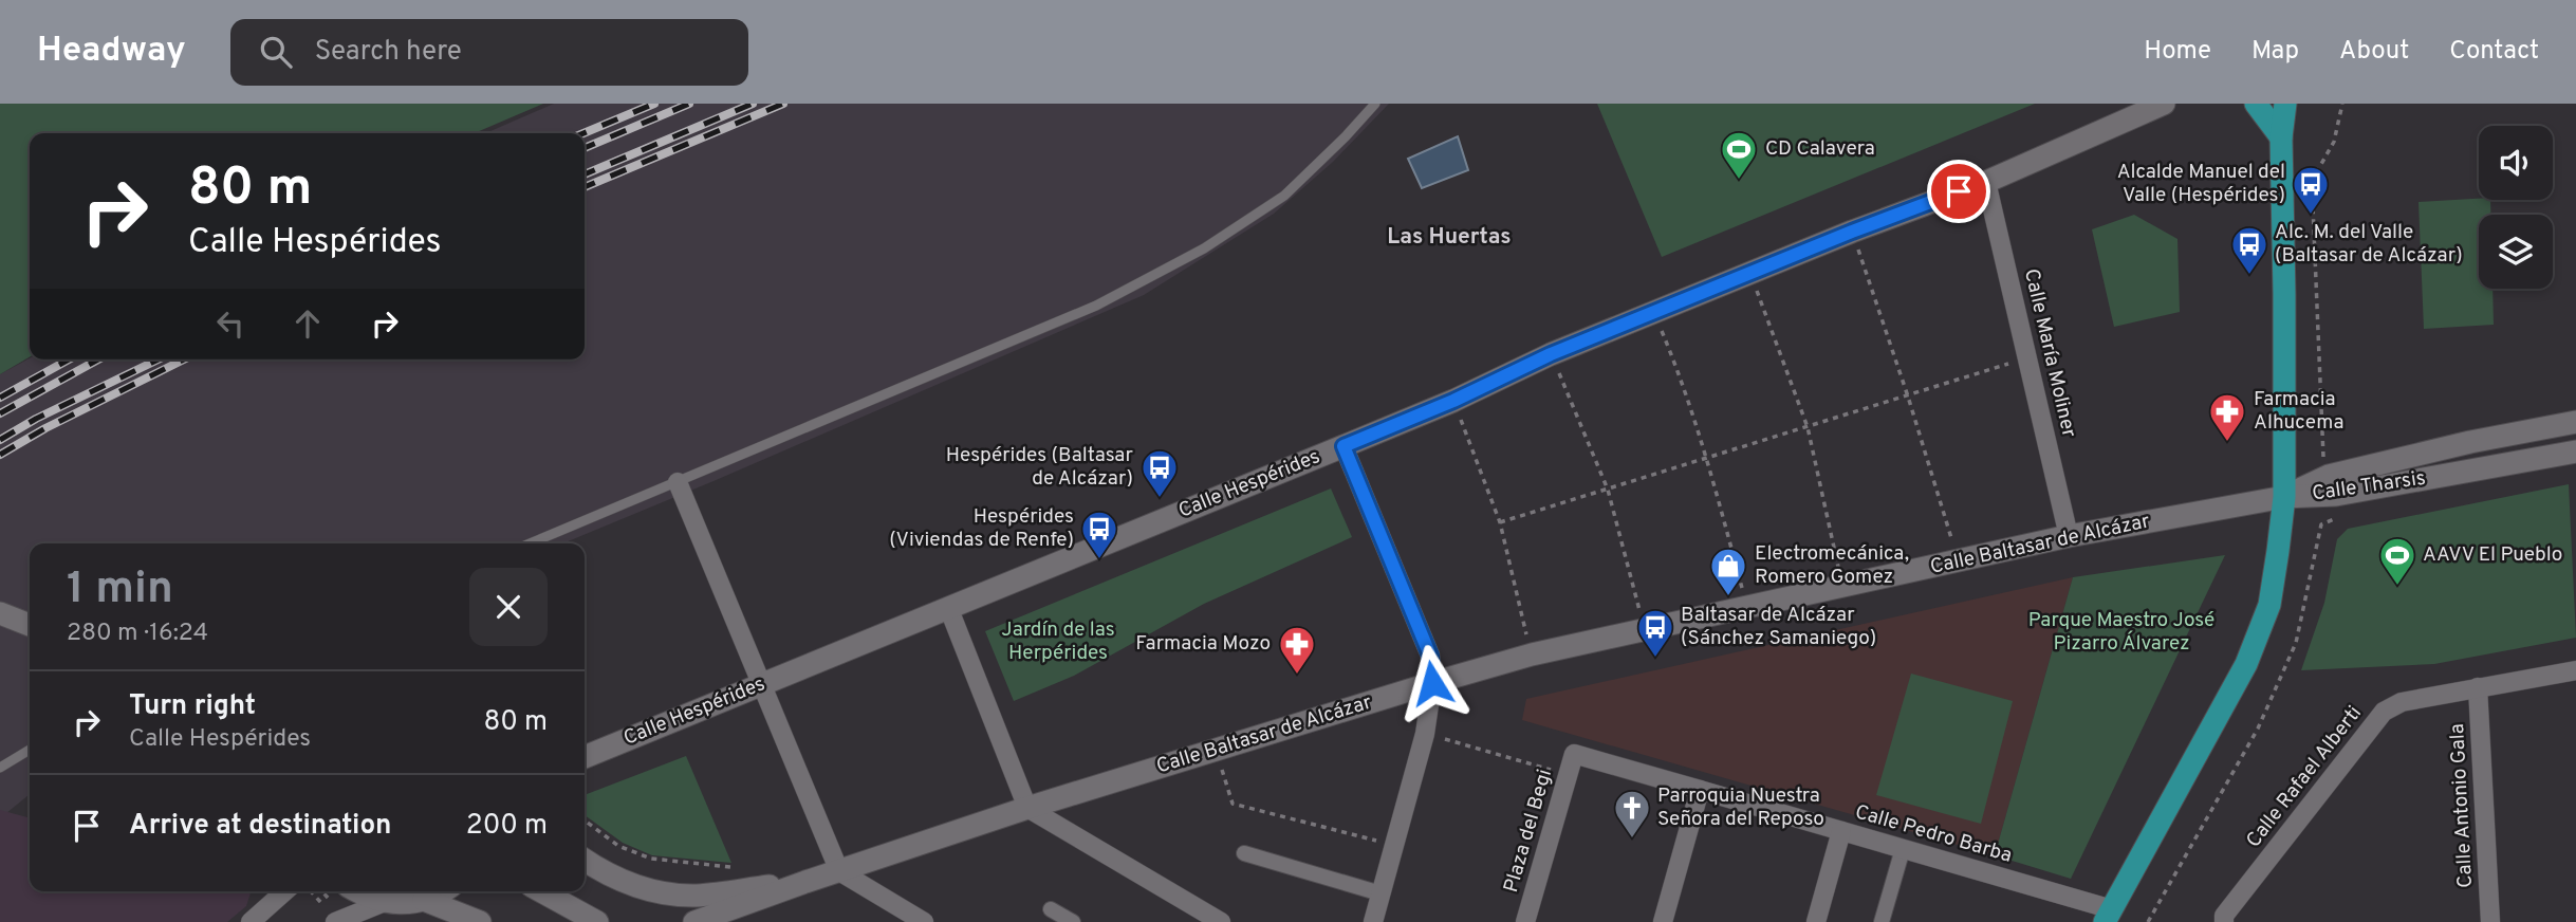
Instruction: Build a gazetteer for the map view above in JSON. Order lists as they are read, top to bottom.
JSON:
{
  "streets": {
    "main road": ["Calle Hespérides", "Calle Tharsis", "Calle Baltasar de Alcázar"],
    "street": [
      "Calle María Moliner",
      "Calle Rafael Alberti",
      "Calle Antonio Gala",
      "Plaza del Begi",
      "Calle Pedro Barba"
    ]
  },
  "crossings": [
    ["Calle María Moliner", "Calle Hespérides"],
    ["Calle María Moliner", "Calle Baltasar de Alcázar"],
    ["Calle Tharsis", "Calle Baltasar de Alcázar"],
    ["Calle Rafael Alberti", "Calle Antonio Gala"],
    ["Plaza del Begi", "Calle Pedro Barba"]
  ],
  "districts": ["Las Huertas"],
  "parks": ["Parque Maestro José Pizarro Álvarez", "Jardín de las Herpérides"],
  "places": {
    "sports": ["CD Calavera", "AAVV El Pueblo"],
    "bus stop": [
      "Alcalde Manuel del Valle (Hespérides)",
      "Alc. M. del Valle (Baltasar de Alcázar)",
      "Hespérides (Baltasar de Alcázar)",
      "Hespérides (Viviendas de Renfe)",
      "Baltasar de Alcázar (Sánchez Samaniego)"
    ],
    "pharmacy": ["Farmacia Alhucema", "Farmacia Mozo"],
    "shop": ["Electromecánica, Romero Gomez"],
    "church": ["Parroquia Nuestra Señora del Reposo"]
  },
  "page": {
    "header": "Headway",
    "search": "Search here",
    "nav": [
      "Home",
      "Map",
      "About",
      "Contact"
    ],
    "turn": ["80 m", "Calle Hespérides"],
    "heading": ["1 min", "280 m · 16:24"],
    "list": [
      {
        "name": "Turn right",
        "note": "Calle Hespérides",
        "value": "80 m"
      },
      {
        "name": "Arrive at destination",
        "value": "200 m"
      }
    ]
  }
}
